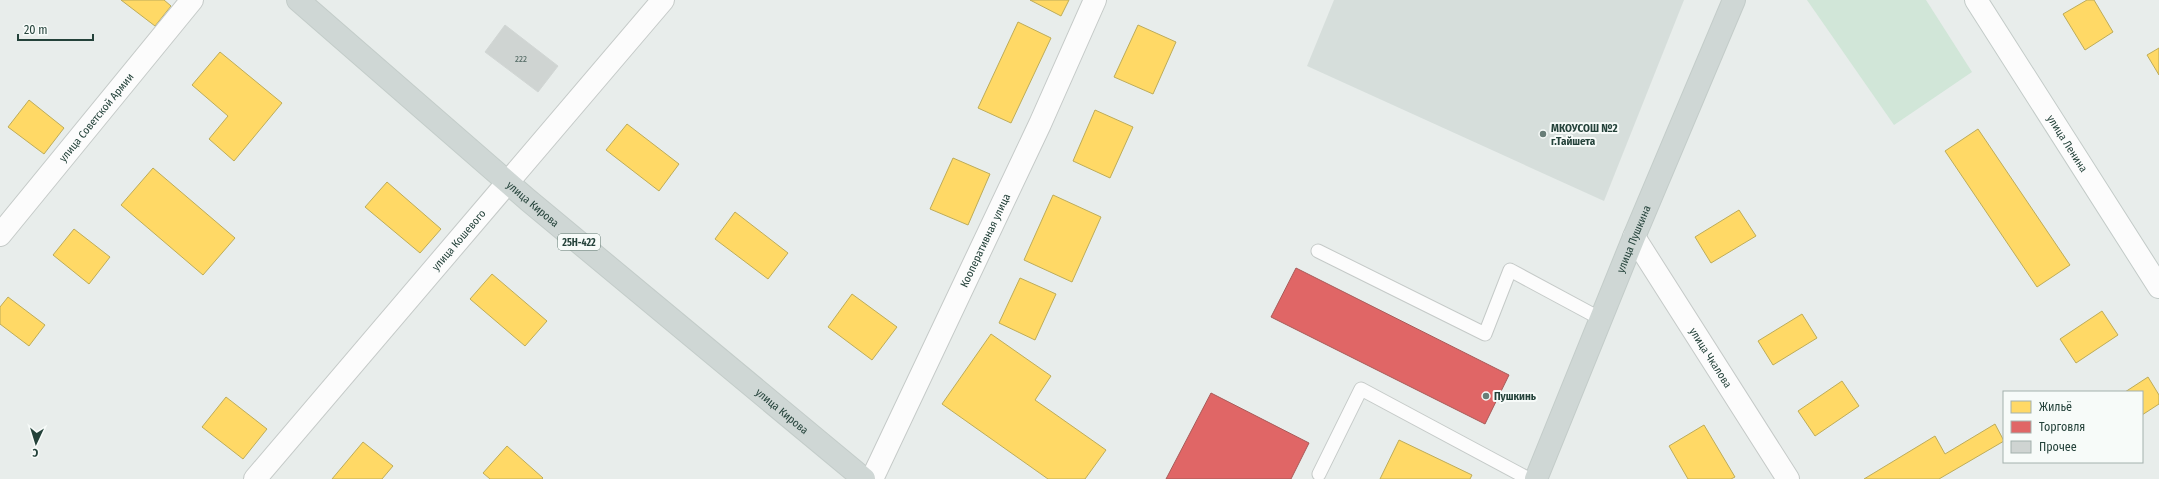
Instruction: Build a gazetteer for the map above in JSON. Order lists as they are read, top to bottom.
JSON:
{
  "streets": {
    "main road": ["улица Кирова", "улица Пушкина", "25Н-422"],
    "street": [
      "улица Советской Армии",
      "улица Ленина",
      "улица Кошевого",
      "Кооперативная улица",
      "улица Чкалова"
    ]
  },
  "crossings": [
    ["улица Кирова", "улица Кошевого"],
    ["улица Кирова", "Кооперативная улица"],
    ["улица Пушкина", "улица Чкалова"]
  ],
  "places": ["МКОУСОШ №2 г.Тайшета", "Пушкинь"],
  "house_numbers": ["222"],
  "legend": ["Жильё", "Торговля", "Прочее"],
  "scale_bar": "20 m",
  "north": "bottom"
}
